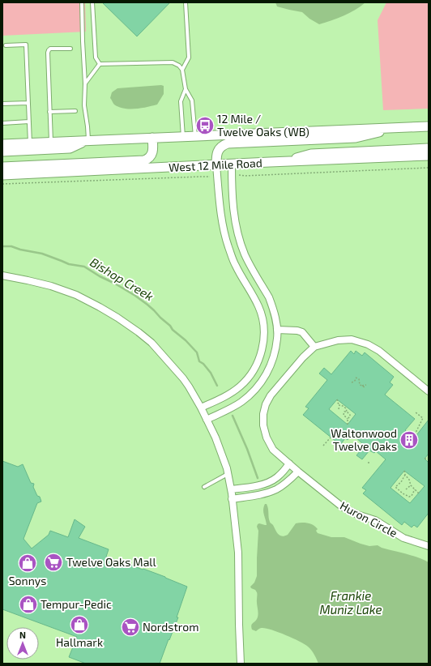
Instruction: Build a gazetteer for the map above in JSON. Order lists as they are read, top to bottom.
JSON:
{
  "streets": {
    "main road": ["West 12 Mile Road"],
    "street": ["Huron Circle"]
  },
  "water": ["Bishop Creek", "Frankie Muniz Lake"],
  "places": {
    "bus stop": ["12 Mile / Twelve Oaks (WB)"],
    "building": ["Waltonwood Twelve Oaks"],
    "supermarket": ["Twelve Oaks Mall", "Nordstrom"],
    "shop": ["Sonnys", "Tempur-Pedic", "Hallmark"]
  },
  "north": "top"
}
